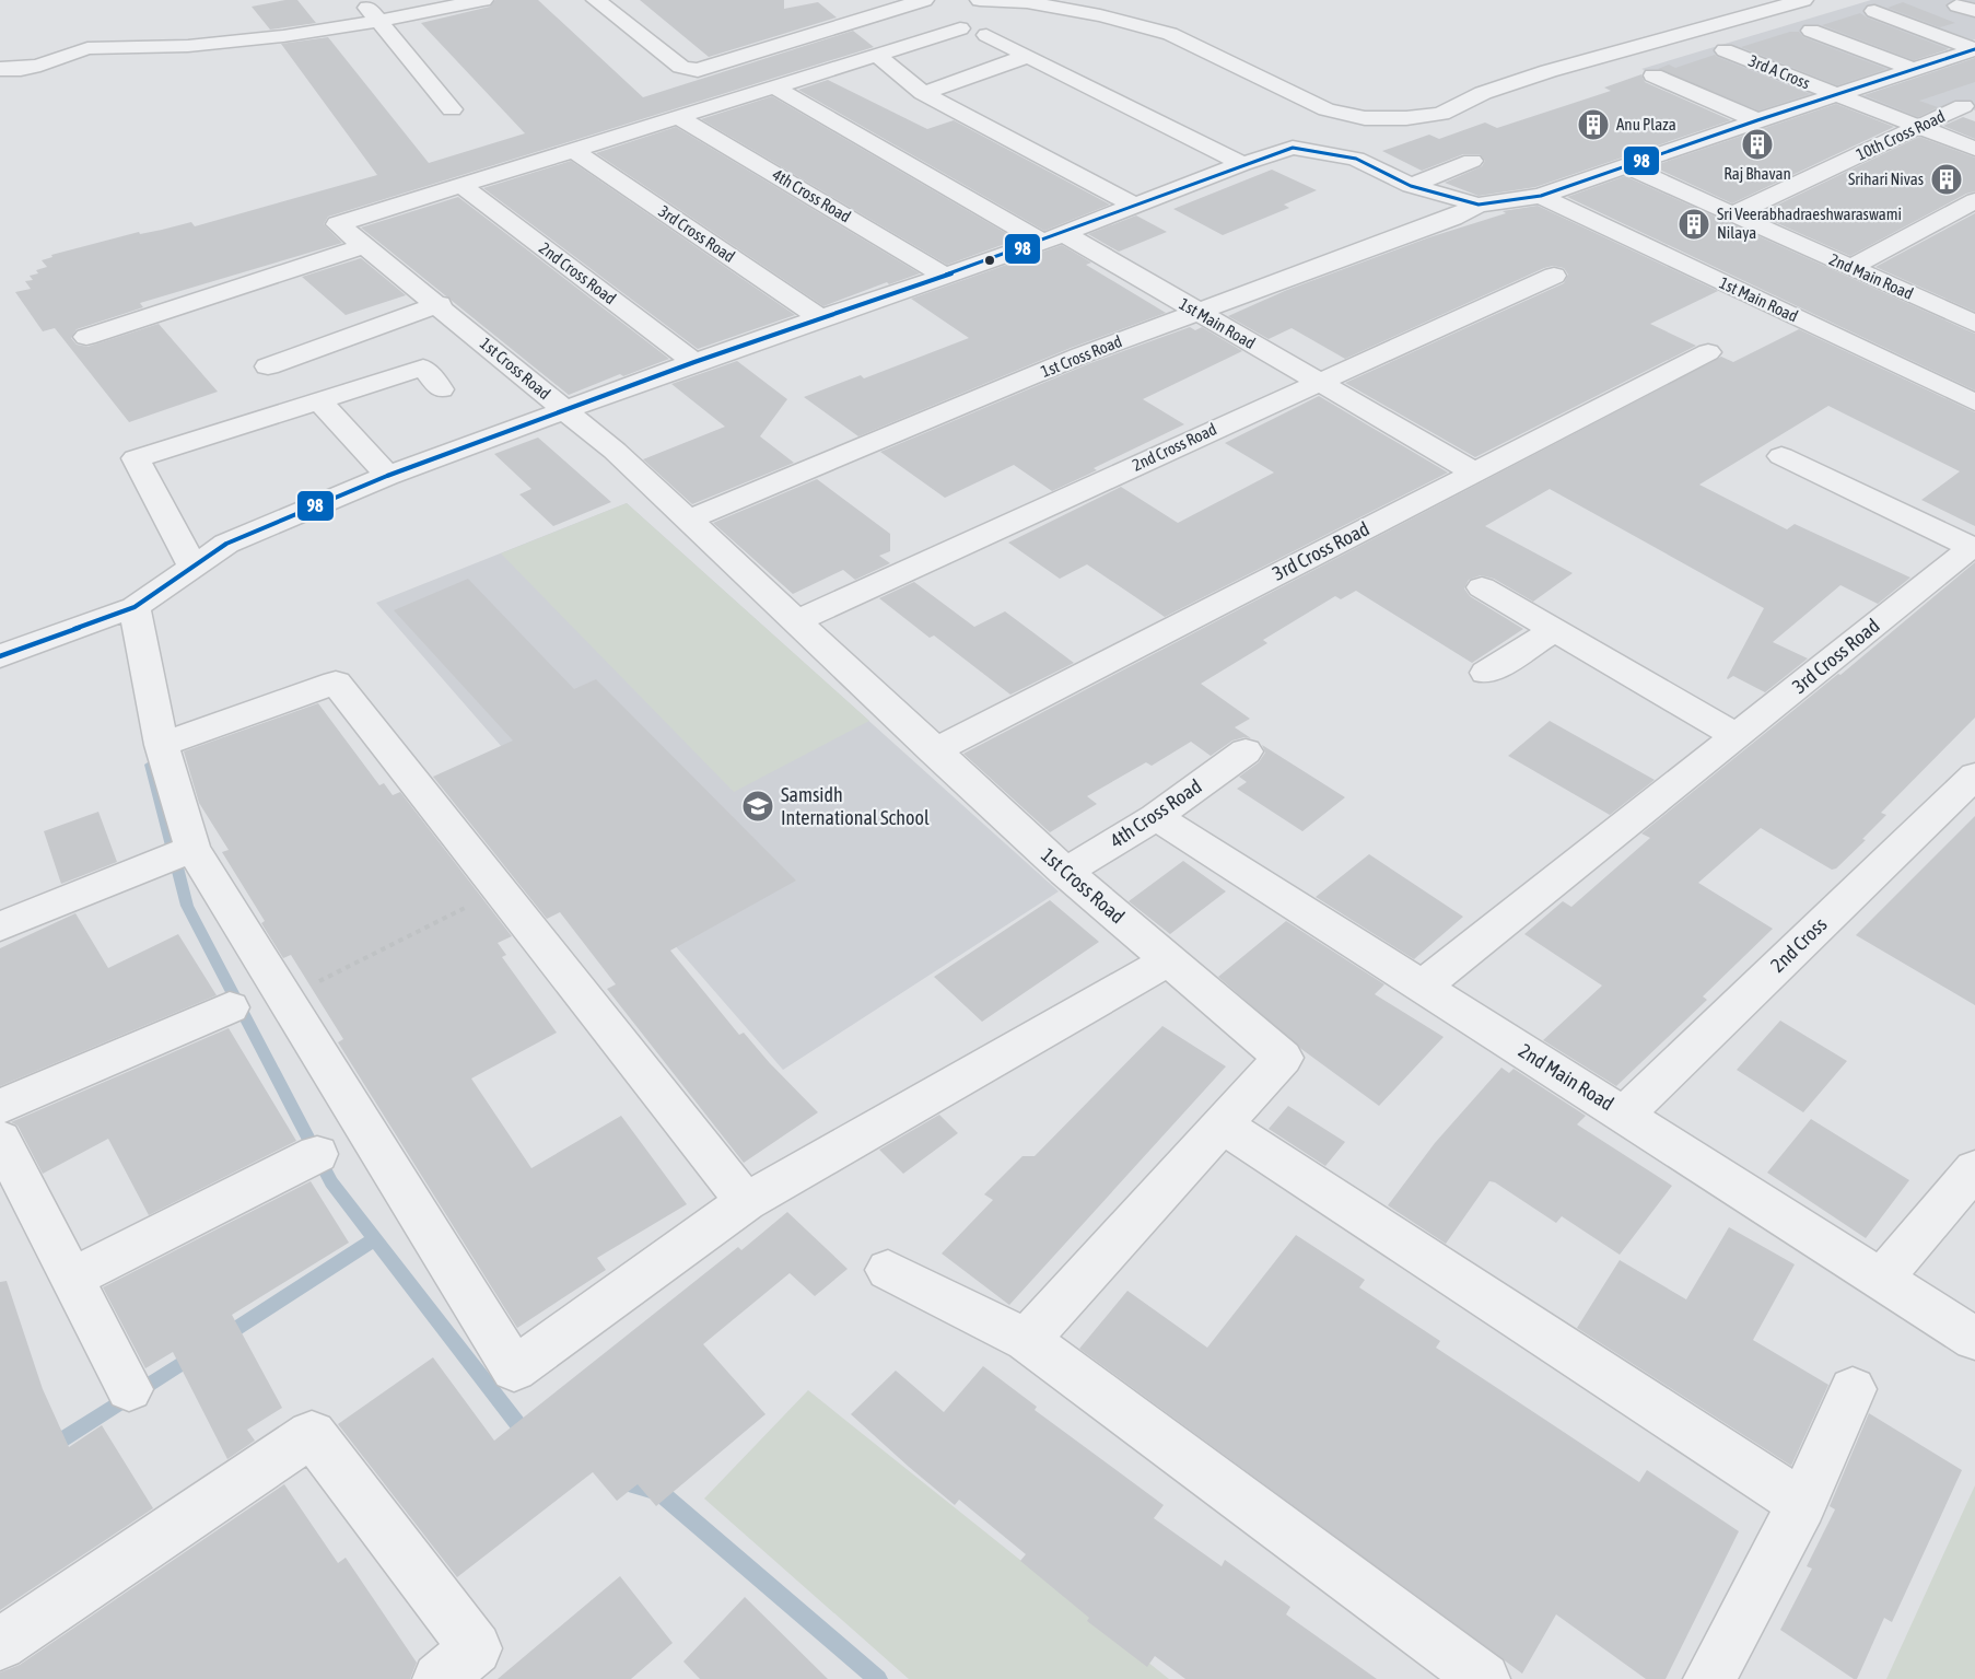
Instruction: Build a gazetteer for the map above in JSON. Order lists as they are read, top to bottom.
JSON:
{
  "streets": {
    "street": [
      "3rd A Cross",
      "10th Cross Road",
      "4th Cross Road",
      "3rd Cross Road",
      "2nd Cross Road",
      "2nd Main Road",
      "1st Main Road",
      "1st Cross Road",
      "2nd Cross"
    ]
  },
  "crossings": [
    ["3rd A Cross", "10th Cross Road"],
    ["10th Cross Road", "2nd Main Road"],
    ["4th Cross Road", "2nd Main Road"],
    ["4th Cross Road", "1st Cross Road"],
    ["3rd Cross Road", "2nd Main Road"],
    ["3rd Cross Road", "1st Main Road"],
    ["3rd Cross Road", "1st Cross Road"],
    ["2nd Cross Road", "1st Main Road"],
    ["2nd Cross Road", "1st Cross Road"],
    ["2nd Main Road", "2nd Cross"],
    ["1st Main Road", "1st Cross Road"]
  ],
  "places": {
    "building": [
      "Anu Plaza",
      "Raj Bhavan",
      "Srihari Nivas",
      "Sri Veerabhadraeshwaraswami Nilaya"
    ],
    "school or university": ["Samsidh International School"]
  },
  "lines": ["transit line 98"]
}
